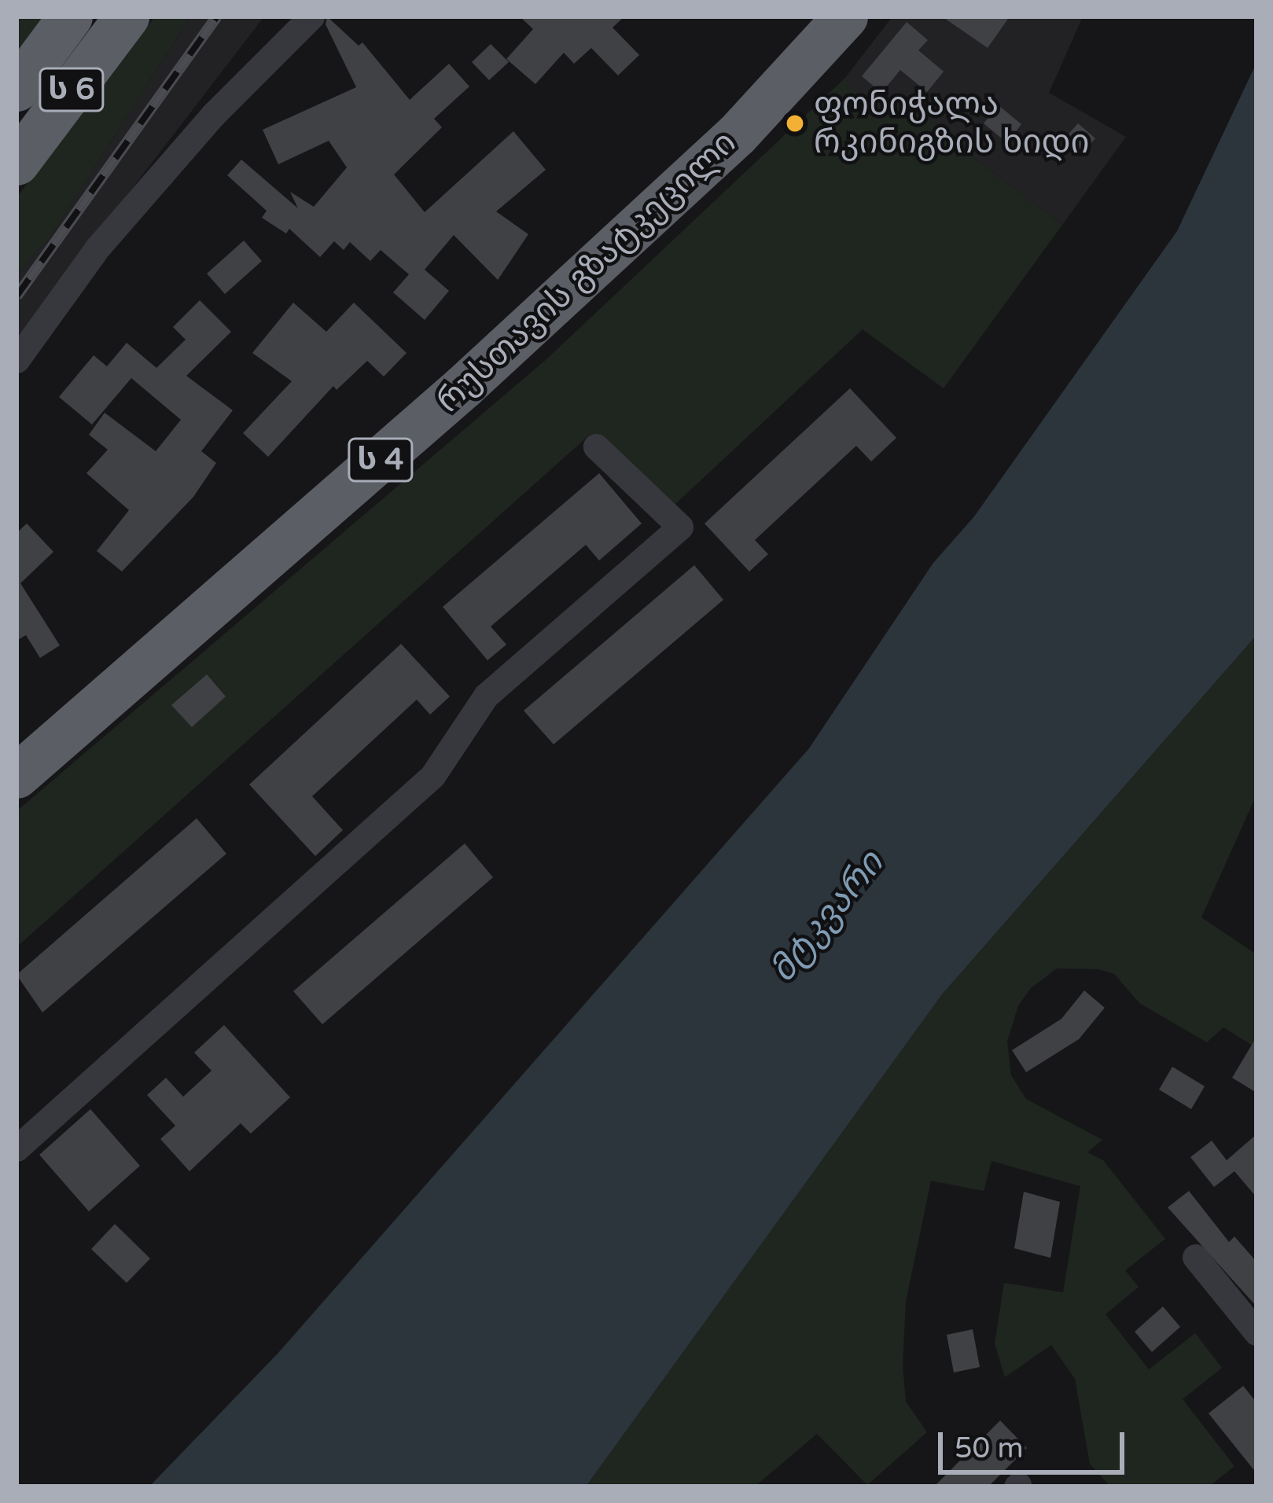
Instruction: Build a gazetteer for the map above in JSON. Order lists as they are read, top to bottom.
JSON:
{
  "streets": {
    "highway": ["ს 6", "რუსთავის გზატკეცილი", "ს 4"]
  },
  "water": ["მტკვარი"],
  "places": ["ფონიჭალა რკინიგზის ხიდი"],
  "scale_bar": "50 m"
}
